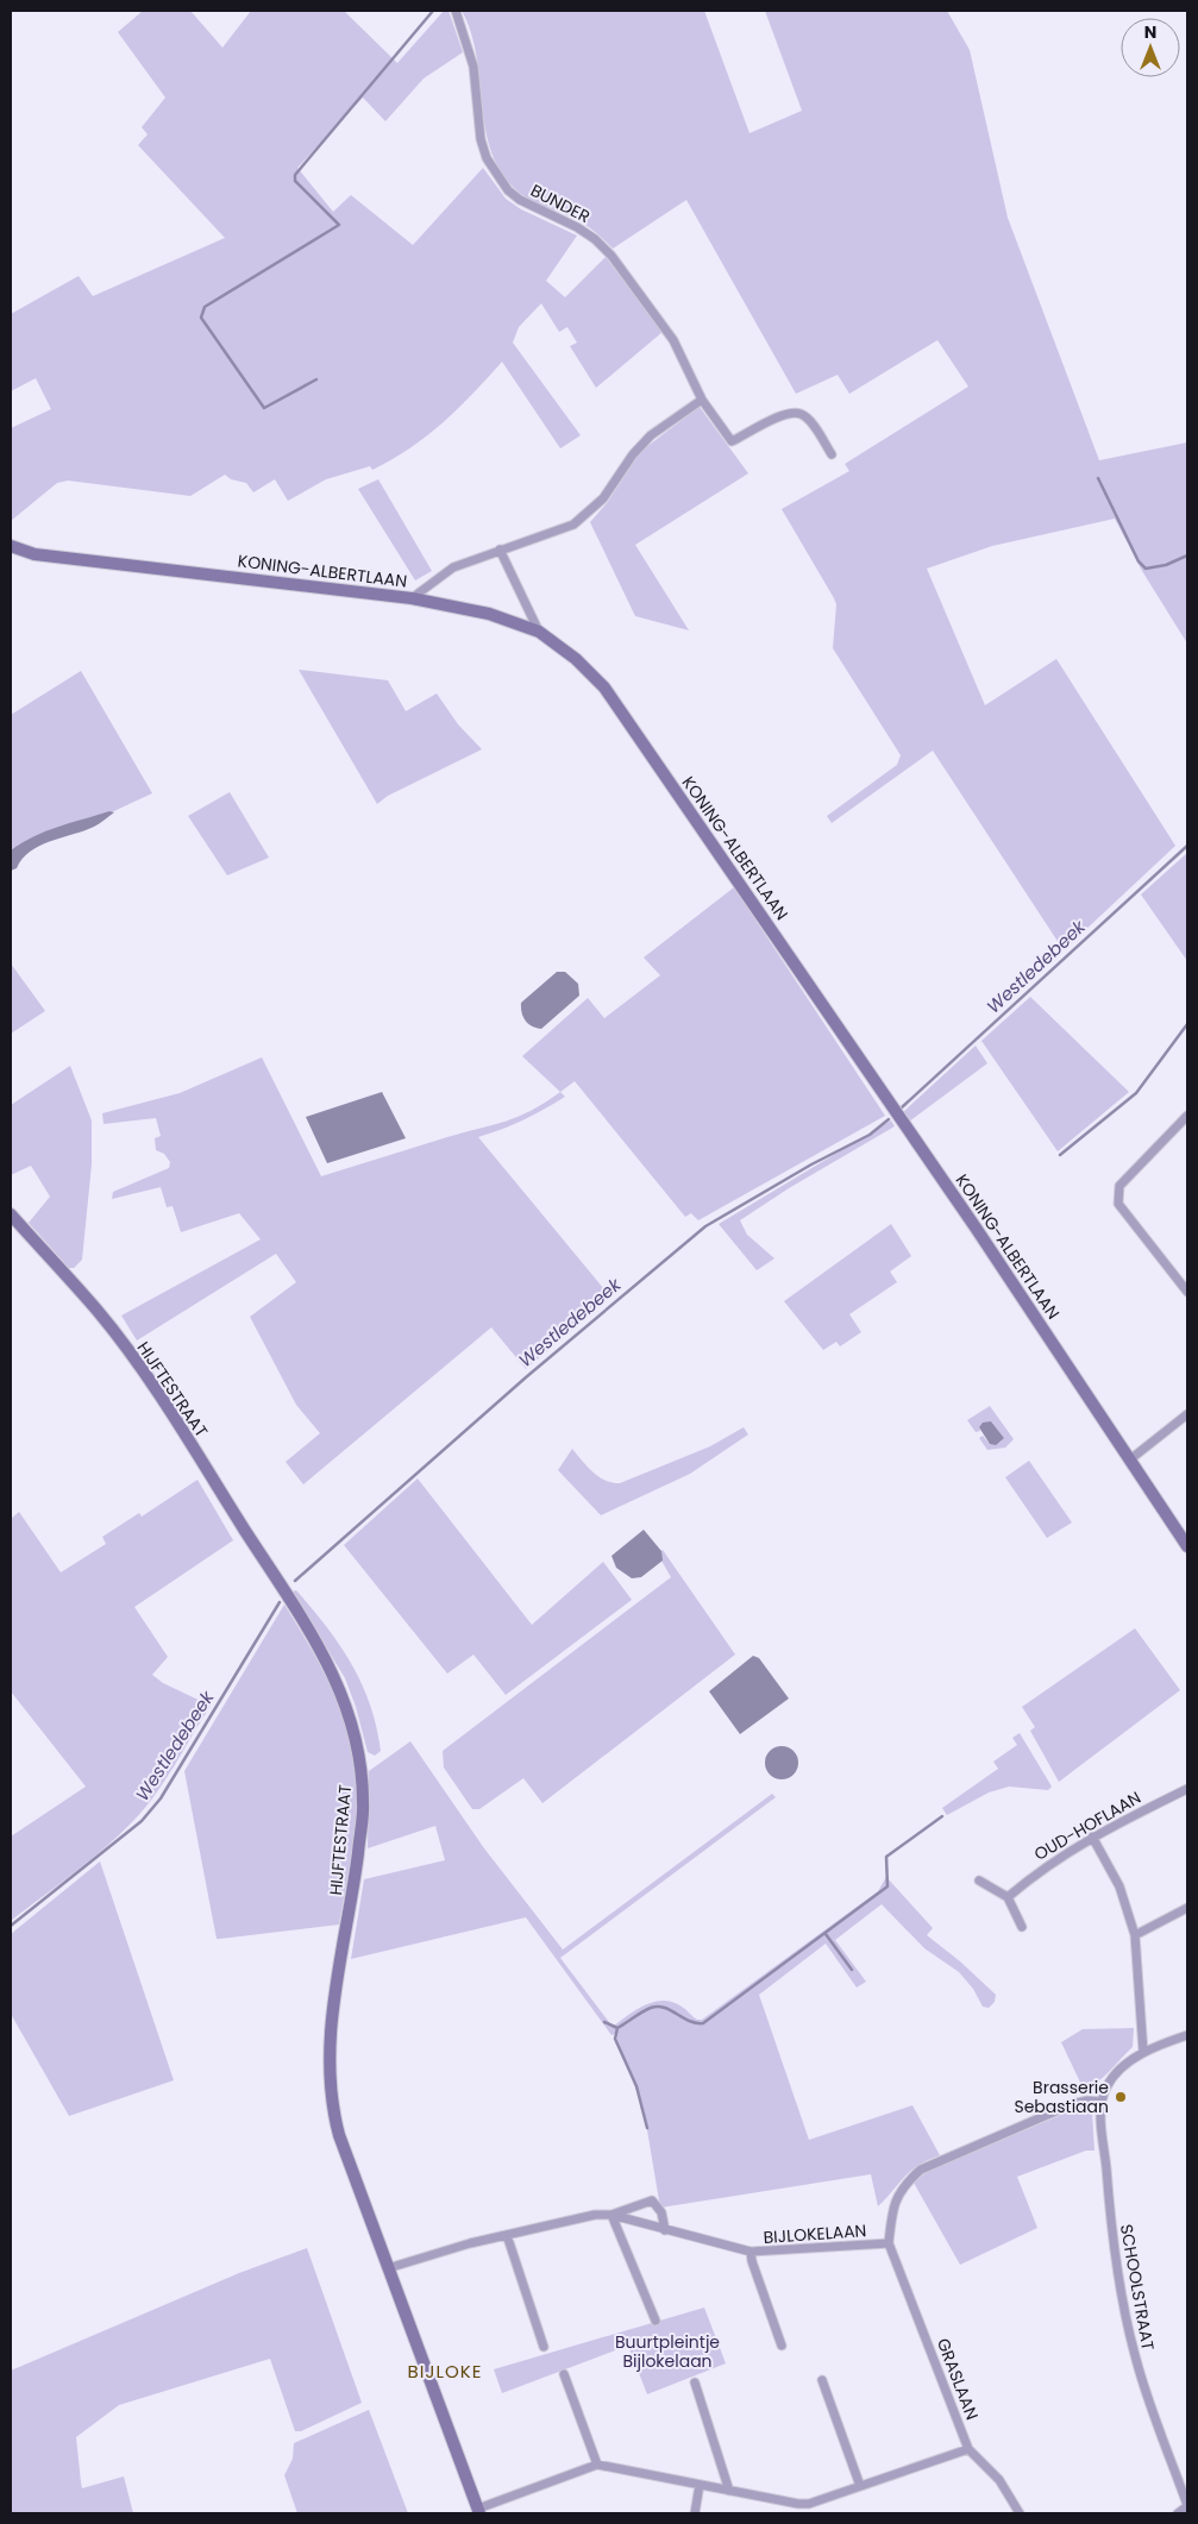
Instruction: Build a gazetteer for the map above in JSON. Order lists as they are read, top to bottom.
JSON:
{
  "streets": {
    "street": [
      "BUNDER",
      "KONING-ALBERTLAAN",
      "HIJFTESTRAAT",
      "OUD-HOFLAAN",
      "BIJLOKELAAN",
      "SCHOOLSTRAAT",
      "GRASLAAN"
    ]
  },
  "crossings": [
    ["HIJFTESTRAAT", "BIJLOKELAAN"],
    ["BIJLOKELAAN", "SCHOOLSTRAAT"],
    ["BIJLOKELAAN", "GRASLAAN"]
  ],
  "districts": ["BIJLOKE"],
  "water": ["Westledebeek"],
  "parks": ["Buurtpleintje Bijlokelaan"],
  "places": ["Brasserie Sebastiaan"],
  "north": "top"
}
